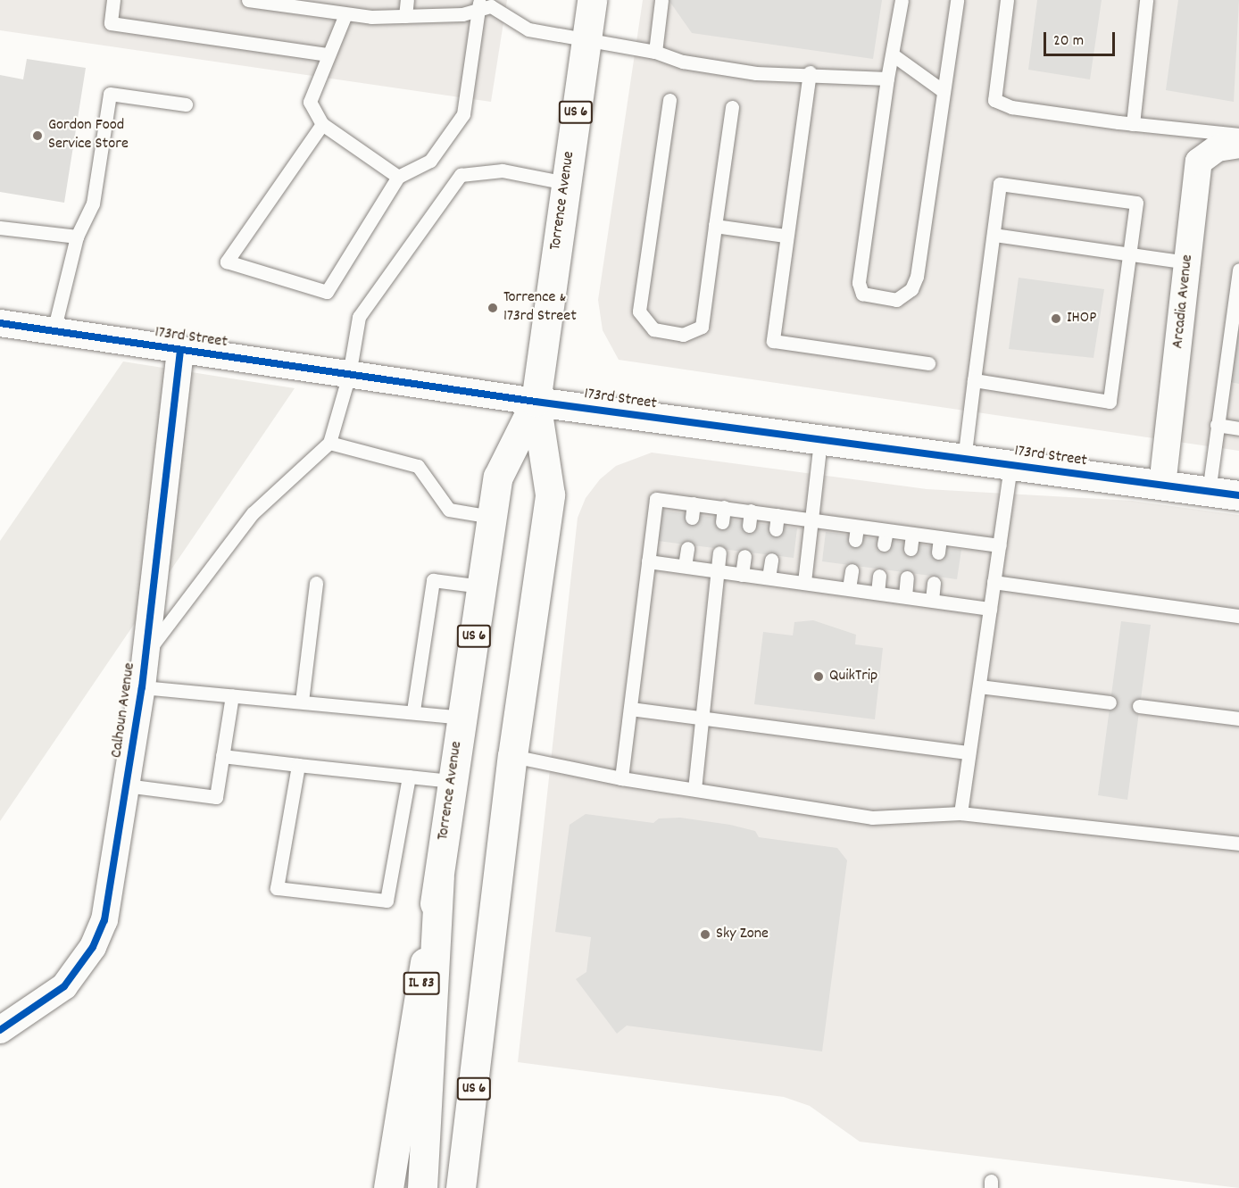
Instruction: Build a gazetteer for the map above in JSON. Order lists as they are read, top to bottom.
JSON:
{
  "streets": {
    "main road": [
      "US 6",
      "Torrence Avenue",
      "173rd Street",
      "IL 83"
    ],
    "street": ["Arcadia Avenue", "Calhoun Avenue"]
  },
  "crossings": [
    ["US 6", "Torrence Avenue"],
    ["Torrence Avenue", "173rd Street"],
    ["Arcadia Avenue", "173rd Street"],
    ["173rd Street", "Calhoun Avenue"]
  ],
  "places": [
    "Gordon Food Service Store",
    "Torrence & 173rd Street",
    "IHOP",
    "QuikTrip",
    "Sky Zone"
  ],
  "scale_bar": "20 m"
}
